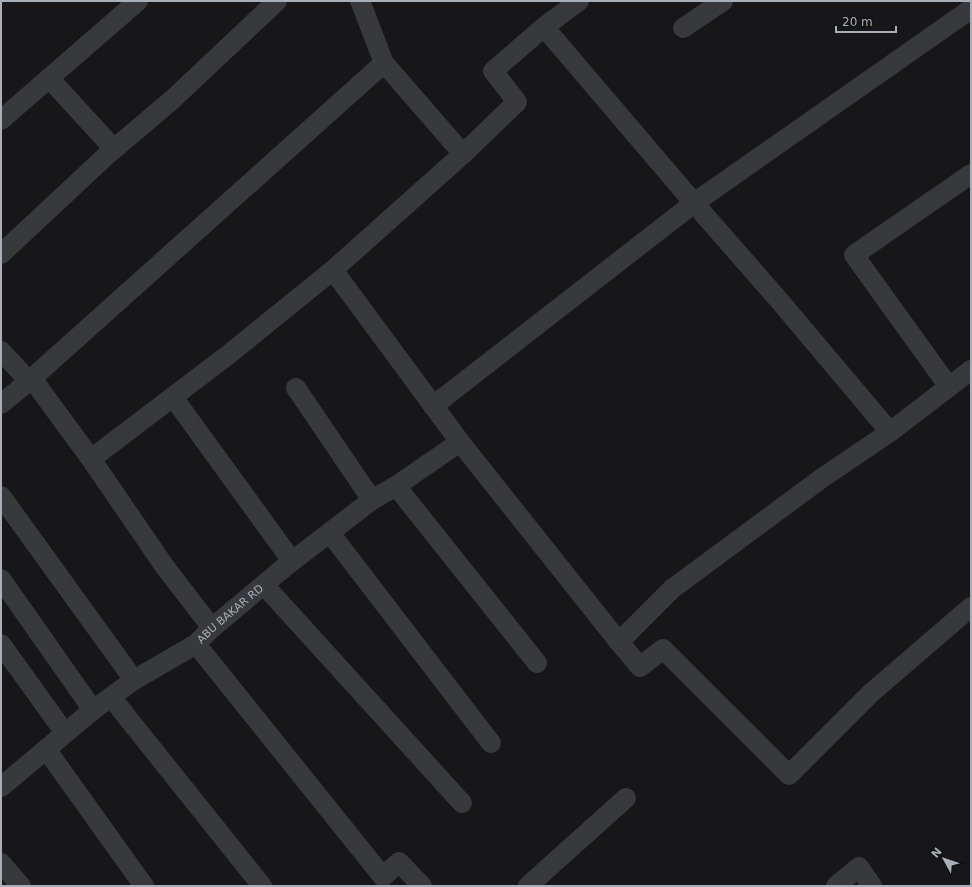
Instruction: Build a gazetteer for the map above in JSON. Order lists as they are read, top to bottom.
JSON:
{
  "streets": {
    "street": ["ABU BAKAR RD"]
  },
  "scale_bar": "20 m",
  "north": "top left"
}
